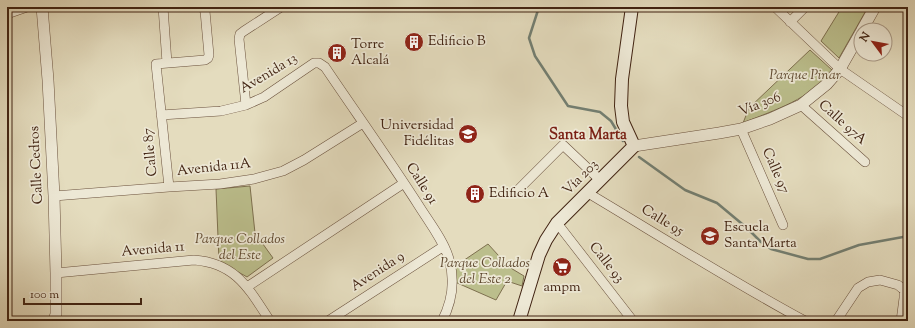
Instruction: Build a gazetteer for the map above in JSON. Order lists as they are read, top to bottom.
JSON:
{
  "streets": {
    "main road": ["Vía 203"],
    "street": [
      "Avenida 13",
      "Vía 306",
      "Calle 97A",
      "Calle 87",
      "Calle Cedros",
      "Avenida 11A",
      "Calle 97",
      "Calle 91",
      "Calle 95",
      "Avenida 11",
      "Calle 93",
      "Avenida 9"
    ]
  },
  "crossings": [
    ["Avenida 13", "Calle 87"],
    ["Avenida 13", "Calle 91"],
    ["Vía 306", "Calle 97A"],
    ["Vía 306", "Calle 97"],
    ["Vía 306", "Vía 203"],
    ["Calle 87", "Avenida 11A"],
    ["Calle Cedros", "Avenida 11A"],
    ["Calle Cedros", "Avenida 11"],
    ["Avenida 11A", "Calle 91"],
    ["Vía 203", "Calle 95"],
    ["Vía 203", "Calle 93"],
    ["Calle 91", "Avenida 9"]
  ],
  "districts": ["Santa Marta"],
  "parks": ["Parque Pinar", "Parque Collados del Este", "Parque Collados del Este 2"],
  "places": {
    "building": ["Edificio B", "Torre Alcalá", "Edificio A"],
    "school or university": ["Universidad Fidélitas", "Escuela Santa Marta"],
    "supermarket": ["ampm"]
  },
  "scale_bar": "100 m",
  "north": "top left"
}
